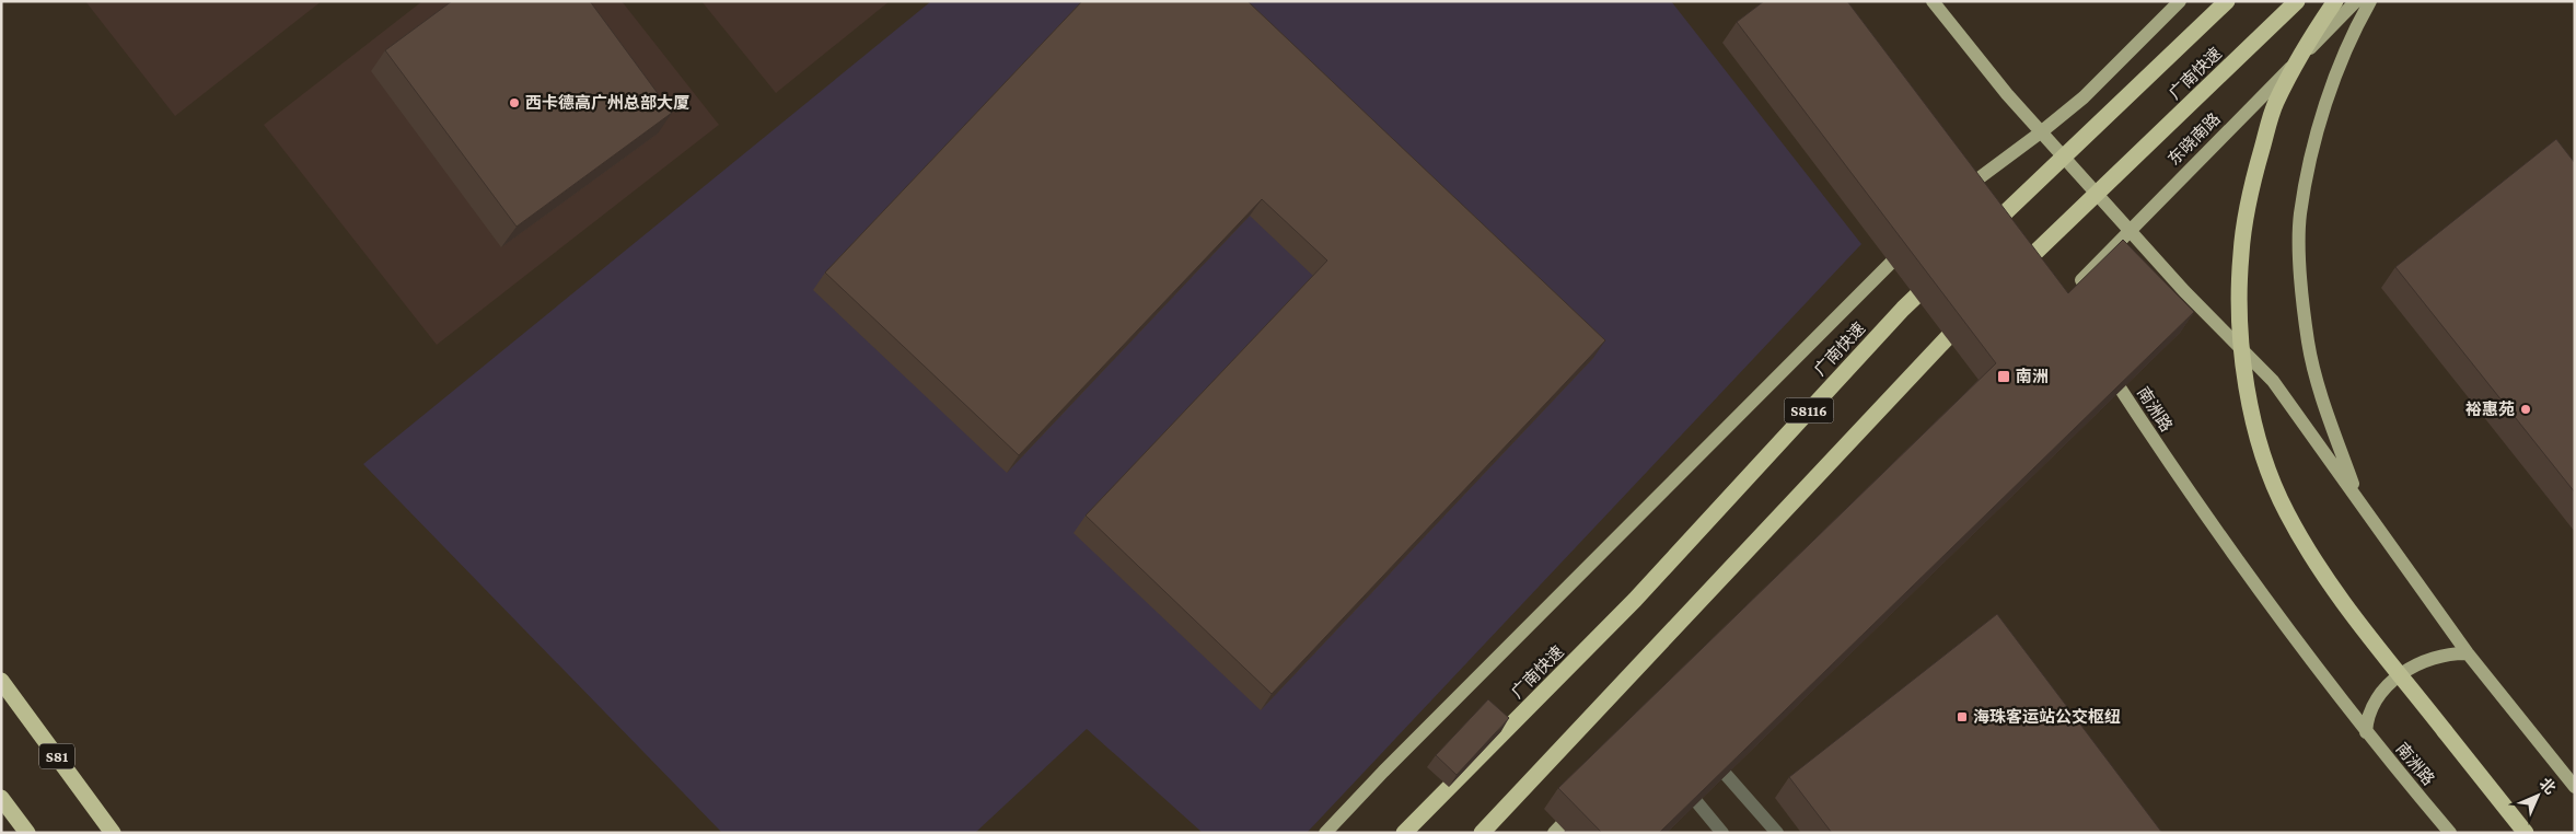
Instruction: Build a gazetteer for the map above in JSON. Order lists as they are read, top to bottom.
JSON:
{
  "streets": {
    "highway": ["广南快速", "S8116", "S81"],
    "main road": ["东晓南路", "南洲路"]
  },
  "places": {
    "other": ["西卡德高广州总部大厦", "裕惠苑"],
    "transit": ["南洲", "海珠客运站公交枢纽"]
  },
  "north": "top right"
}
